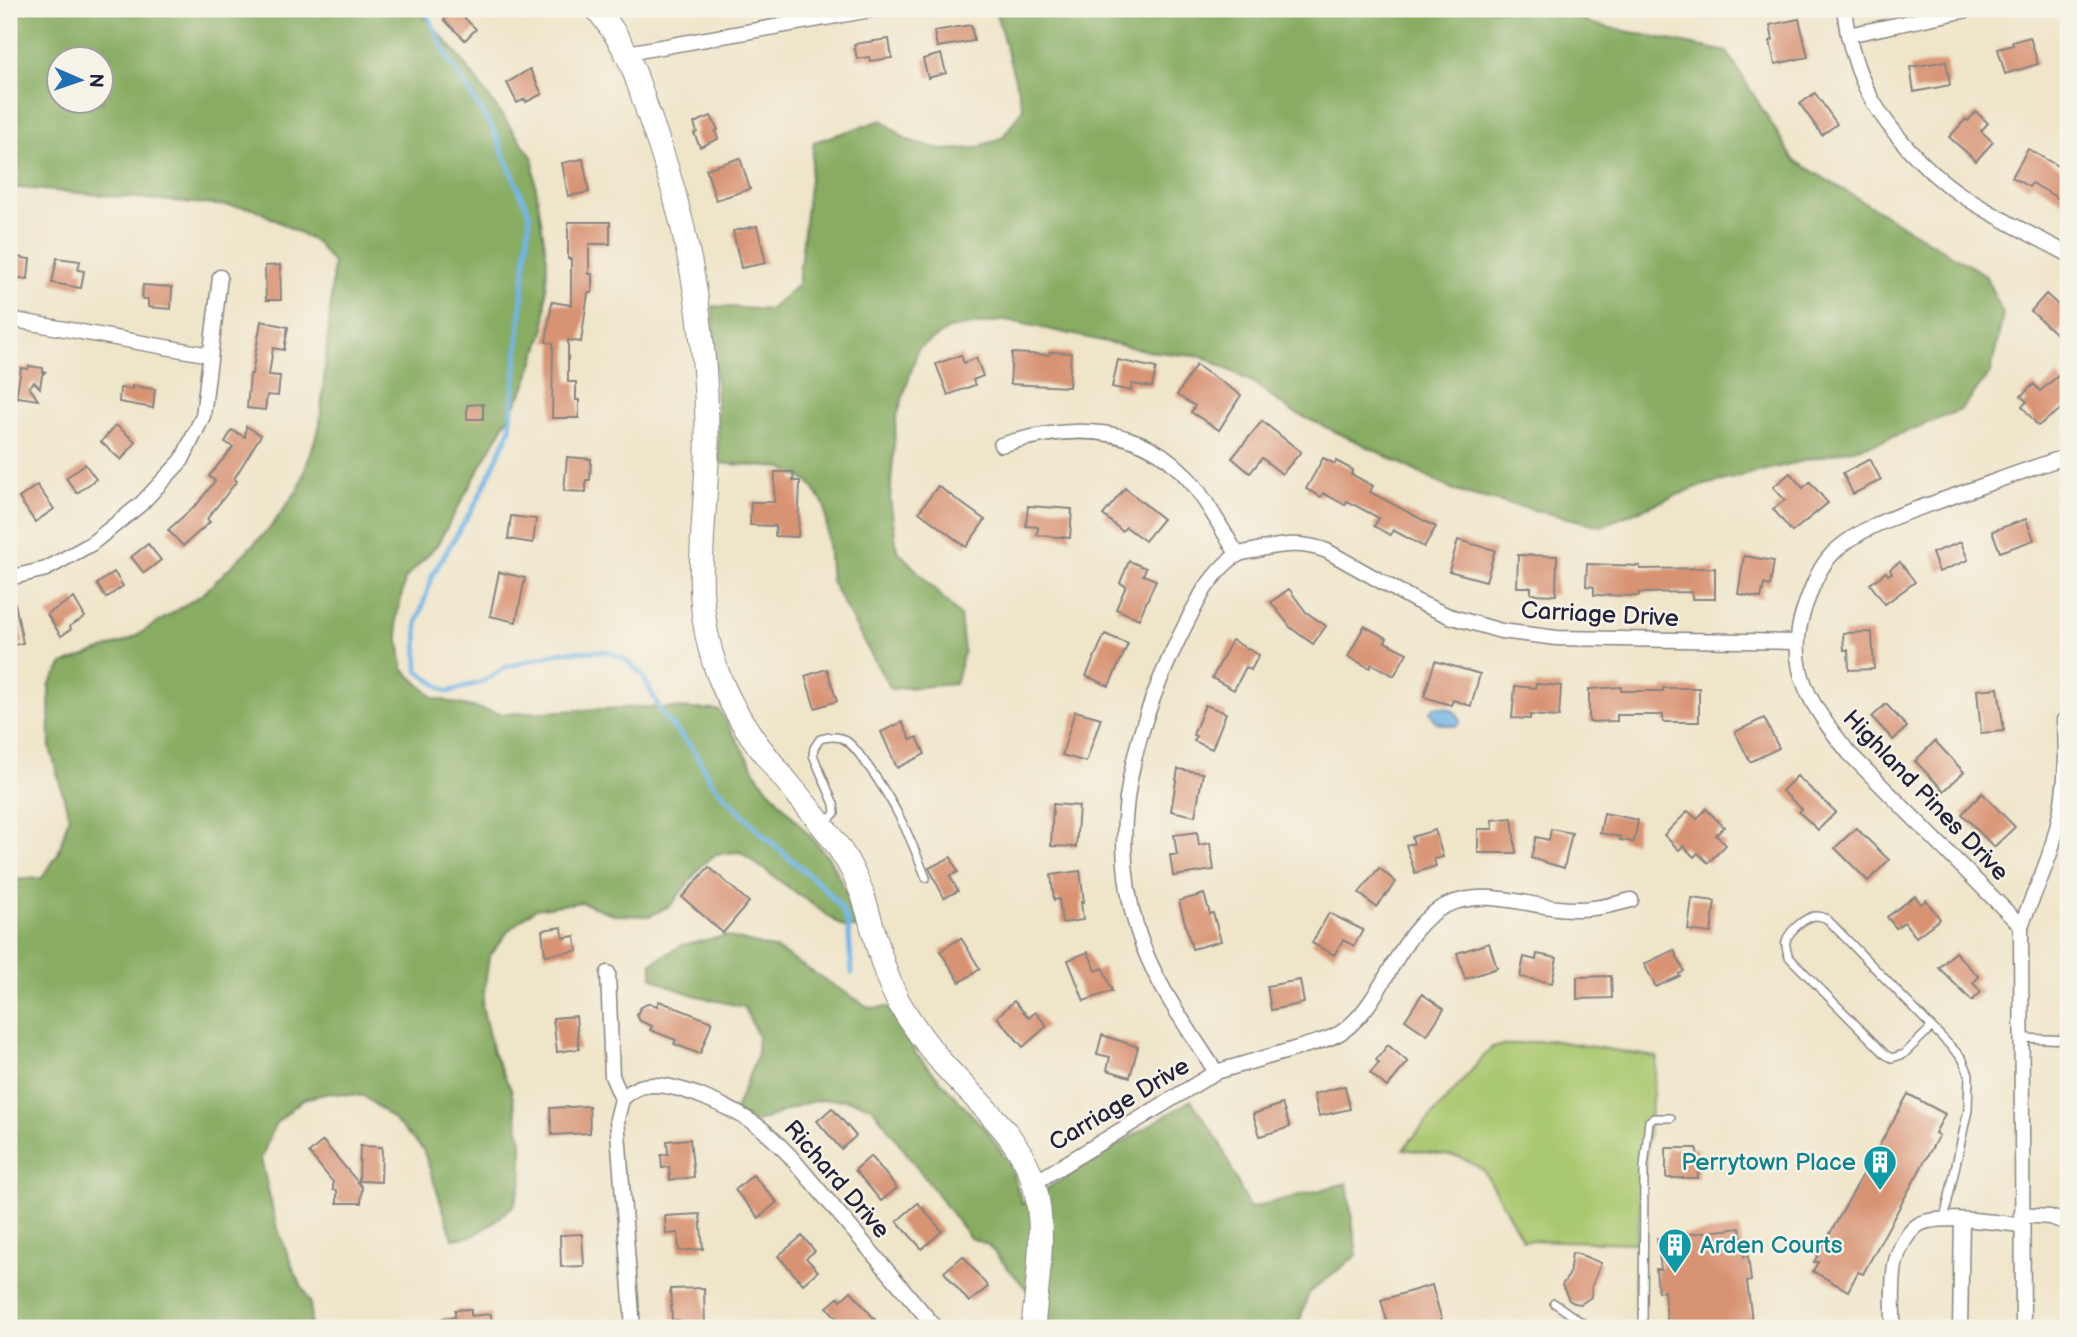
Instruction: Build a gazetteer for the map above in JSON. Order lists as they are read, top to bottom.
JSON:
{
  "streets": {
    "street": ["Carriage Drive", "Highland Pines Drive", "Richard Drive"]
  },
  "crossings": [
    ["Carriage Drive", "Highland Pines Drive"]
  ],
  "places": {
    "building": ["Perrytown Place", "Arden Courts"]
  },
  "north": "right"
}
